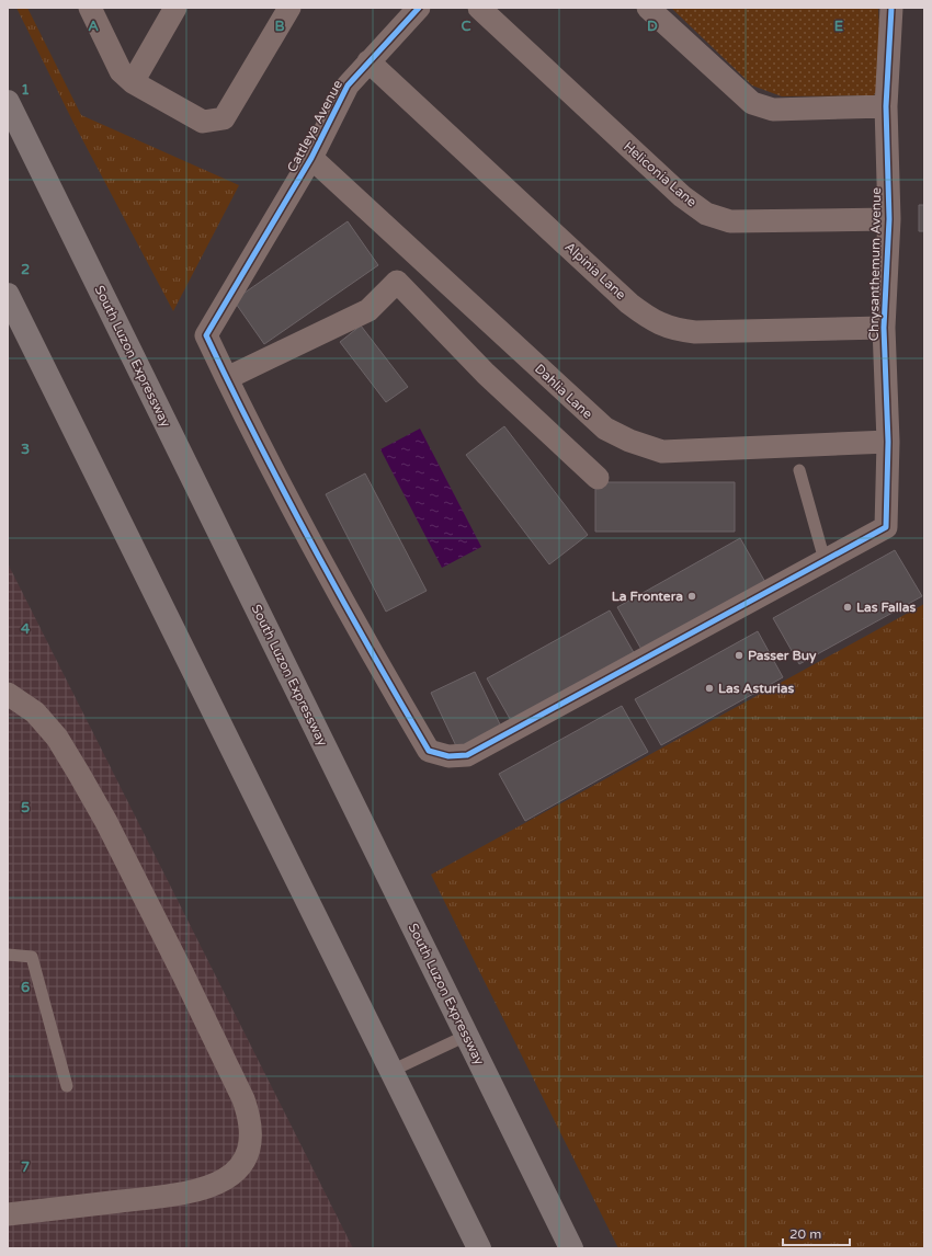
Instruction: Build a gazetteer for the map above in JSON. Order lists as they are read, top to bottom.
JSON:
{
  "streets": {
    "highway": ["South Luzon Expressway"],
    "street": [
      "Cattleya Avenue",
      "Heliconia Lane",
      "Chrysanthemum Avenue",
      "Alpinia Lane",
      "Dahlia Lane"
    ]
  },
  "crossings": [
    ["Cattleya Avenue", "Alpinia Lane"],
    ["Cattleya Avenue", "Dahlia Lane"],
    ["Heliconia Lane", "Chrysanthemum Avenue"],
    ["Chrysanthemum Avenue", "Alpinia Lane"],
    ["Chrysanthemum Avenue", "Dahlia Lane"]
  ],
  "places": [
    "La Frontera",
    "Las Fallas",
    "Passer Buy",
    "Las Asturias"
  ],
  "scale_bar": "20 m",
  "grid": {
    "columns": [
      "A",
      "B",
      "C",
      "D",
      "E"
    ],
    "rows": [
      "1",
      "2",
      "3",
      "4",
      "5",
      "6",
      "7"
    ]
  }
}
